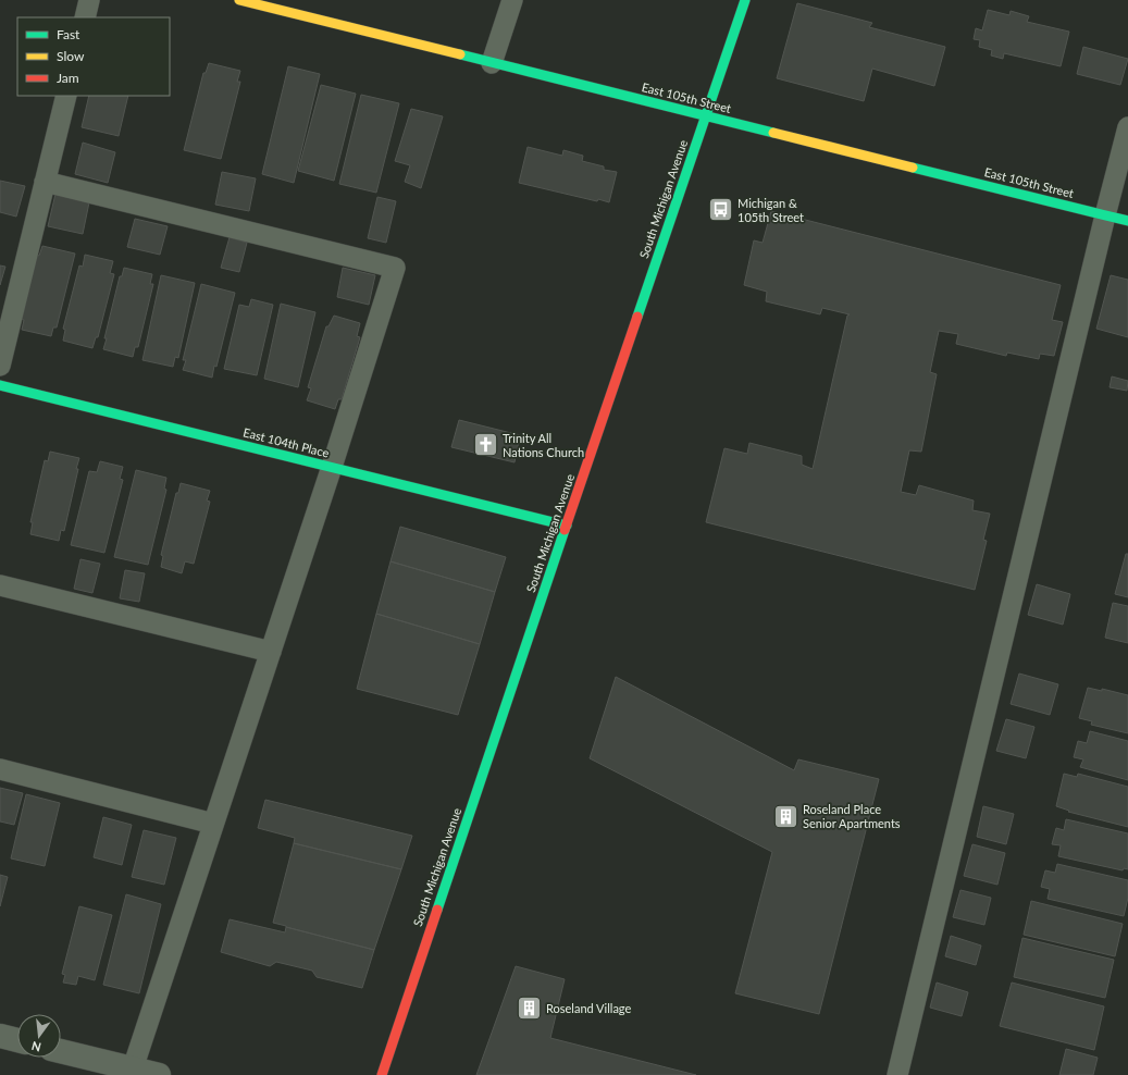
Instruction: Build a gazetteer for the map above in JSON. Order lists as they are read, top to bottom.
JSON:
{
  "streets": {
    "street": ["East 105th Street", "South Michigan Avenue", "East 104th Place"]
  },
  "crossings": [
    ["East 105th Street", "South Michigan Avenue"],
    ["South Michigan Avenue", "East 104th Place"]
  ],
  "places": {
    "bus stop": ["Michigan & 105th Street"],
    "church": ["Trinity All Nations Church"],
    "building": ["Roseland Place Senior Apartments", "Roseland Village"]
  },
  "legend": ["Fast", "Slow", "Jam"],
  "north": "bottom"
}
